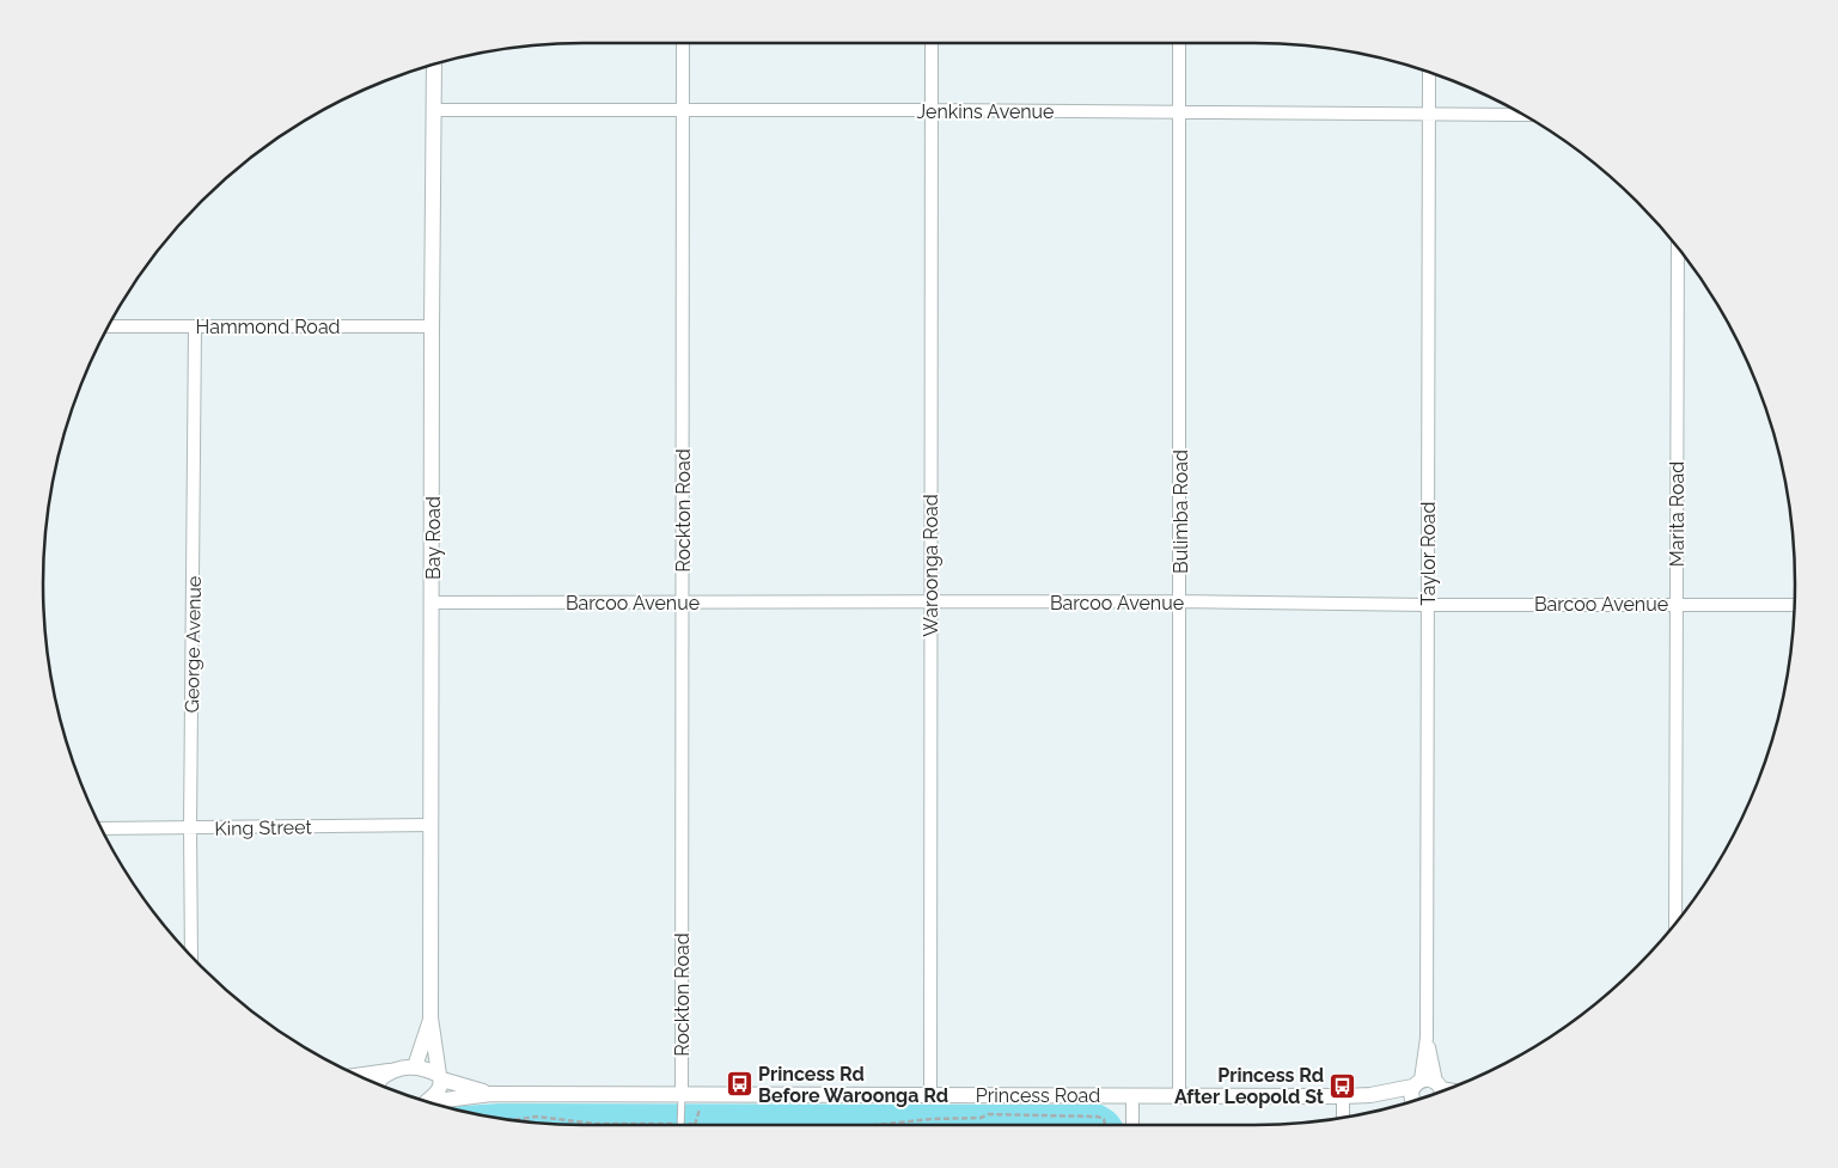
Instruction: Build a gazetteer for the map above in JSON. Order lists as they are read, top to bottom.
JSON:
{
  "streets": {
    "street": [
      "Jenkins Avenue",
      "Hammond Road",
      "Rockton Road",
      "Bulimba Road",
      "Marita Road",
      "Bay Road",
      "Taylor Road",
      "Waroonga Road",
      "Barcoo Avenue",
      "George Avenue",
      "King Street",
      "Princess Road"
    ]
  },
  "crossings": [
    ["Jenkins Avenue", "Rockton Road"],
    ["Jenkins Avenue", "Bulimba Road"],
    ["Jenkins Avenue", "Bay Road"],
    ["Jenkins Avenue", "Taylor Road"],
    ["Jenkins Avenue", "Waroonga Road"],
    ["Hammond Road", "Bay Road"],
    ["Hammond Road", "George Avenue"],
    ["Rockton Road", "Barcoo Avenue"],
    ["Rockton Road", "Princess Road"],
    ["Bulimba Road", "Barcoo Avenue"],
    ["Bulimba Road", "Princess Road"],
    ["Marita Road", "Barcoo Avenue"],
    ["Bay Road", "Barcoo Avenue"],
    ["Bay Road", "King Street"],
    ["Bay Road", "Princess Road"],
    ["Taylor Road", "Barcoo Avenue"],
    ["Taylor Road", "Princess Road"],
    ["Waroonga Road", "Barcoo Avenue"],
    ["Waroonga Road", "Princess Road"],
    ["George Avenue", "King Street"]
  ],
  "places": {
    "bus stop": ["Princess Rd Before Waroonga Rd", "Princess Rd After Leopold St"]
  }
}
